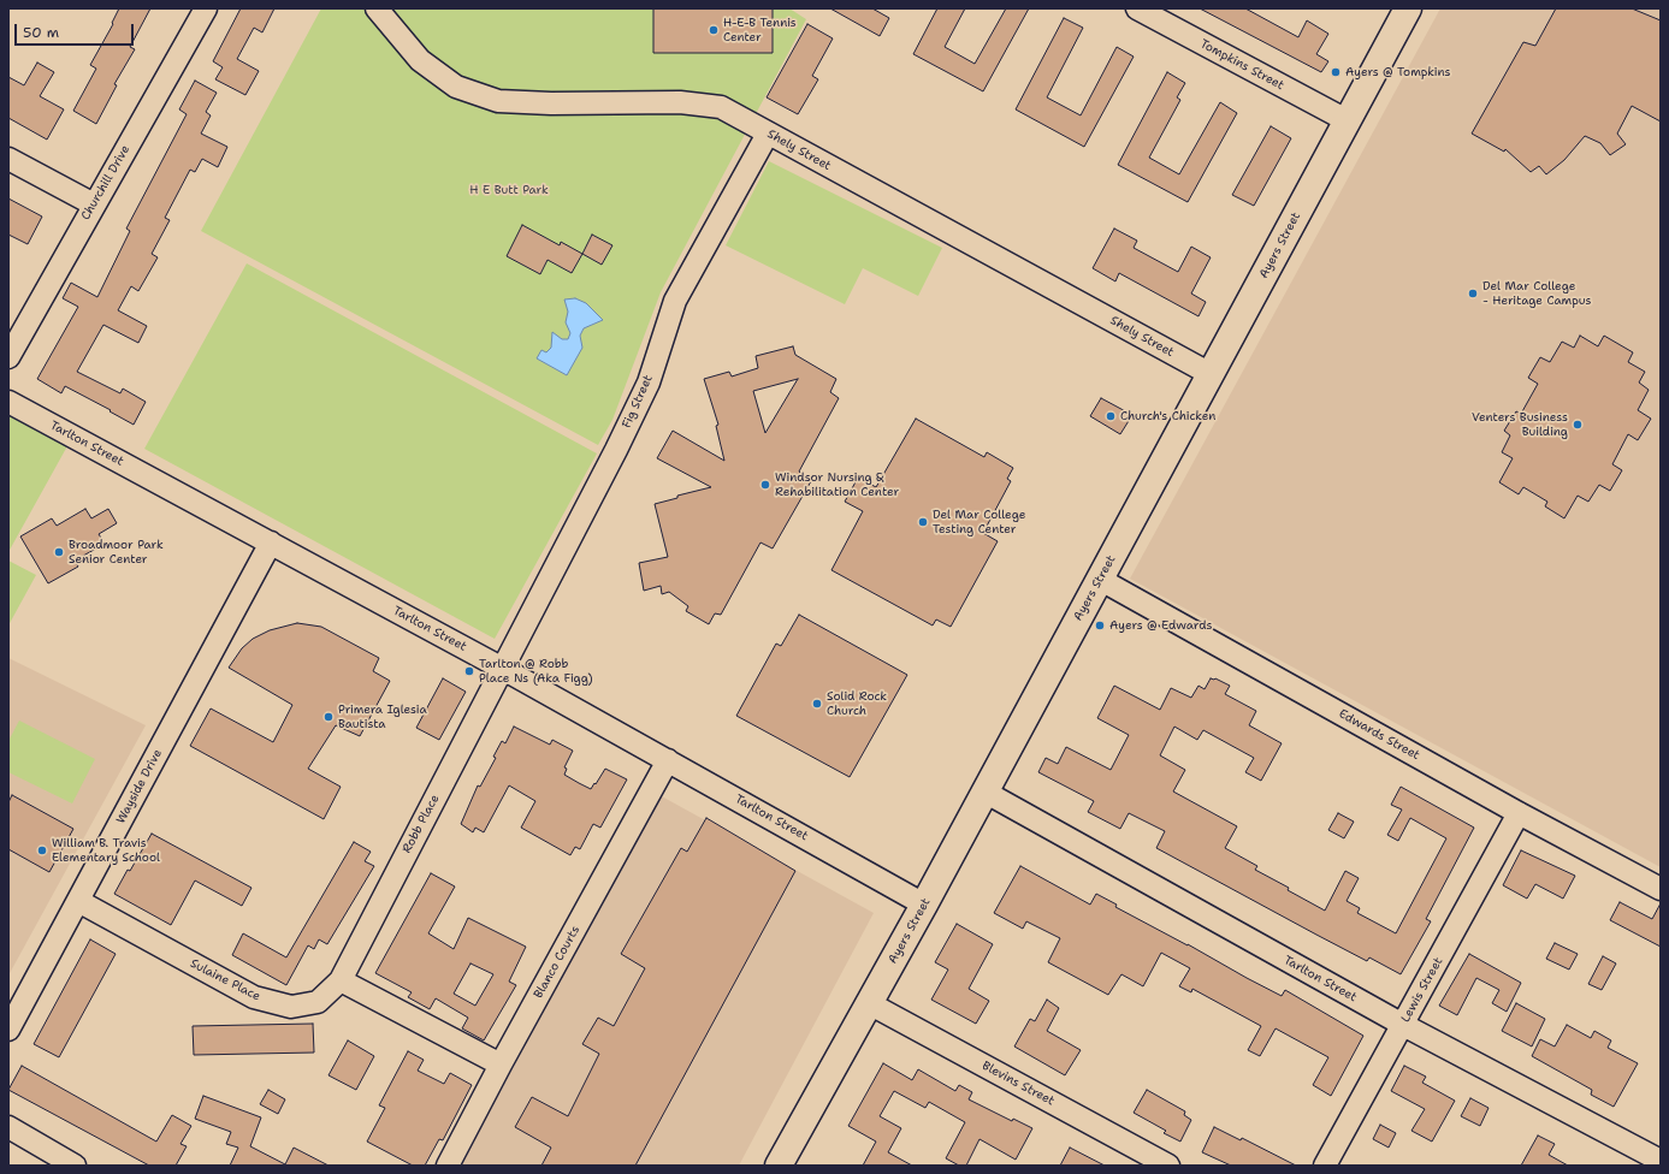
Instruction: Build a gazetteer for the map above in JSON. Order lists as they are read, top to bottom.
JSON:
{
  "streets": {
    "main road": ["Ayers Street"],
    "street": [
      "Tompkins Street",
      "Shely Street",
      "Churchill Drive",
      "Fig Street",
      "Tarlton Street",
      "Edwards Street",
      "Wayside Drive",
      "Robb Place",
      "Blanco Courts",
      "Sulaine Place",
      "Lewis Street",
      "Blevins Street"
    ]
  },
  "crossings": [
    ["Tompkins Street", "Ayers Street"],
    ["Shely Street", "Ayers Street"],
    ["Shely Street", "Fig Street"],
    ["Ayers Street", "Tarlton Street"],
    ["Ayers Street", "Edwards Street"],
    ["Ayers Street", "Blevins Street"],
    ["Fig Street", "Tarlton Street"],
    ["Fig Street", "Robb Place"],
    ["Tarlton Street", "Wayside Drive"],
    ["Tarlton Street", "Robb Place"],
    ["Tarlton Street", "Blanco Courts"],
    ["Tarlton Street", "Lewis Street"],
    ["Edwards Street", "Lewis Street"],
    ["Wayside Drive", "Sulaine Place"],
    ["Robb Place", "Sulaine Place"]
  ],
  "parks": ["H E Butt Park"],
  "places": [
    "H-E-B Tennis Center",
    "Ayers @ Tompkins",
    "Del Mar College - Heritage Campus",
    "Church's Chicken",
    "Venters Business Building",
    "Windsor Nursing & Rehabilitation Center",
    "Del Mar College Testing Center",
    "Broadmoor Park Senior Center",
    "Ayers @ Edwards",
    "Tarlton @ Robb Place Ns (Aka Figg)",
    "Solid Rock Church",
    "Primera Iglesia Bautista",
    "William B. Travis Elementary School"
  ],
  "scale_bar": "50 m"
}
